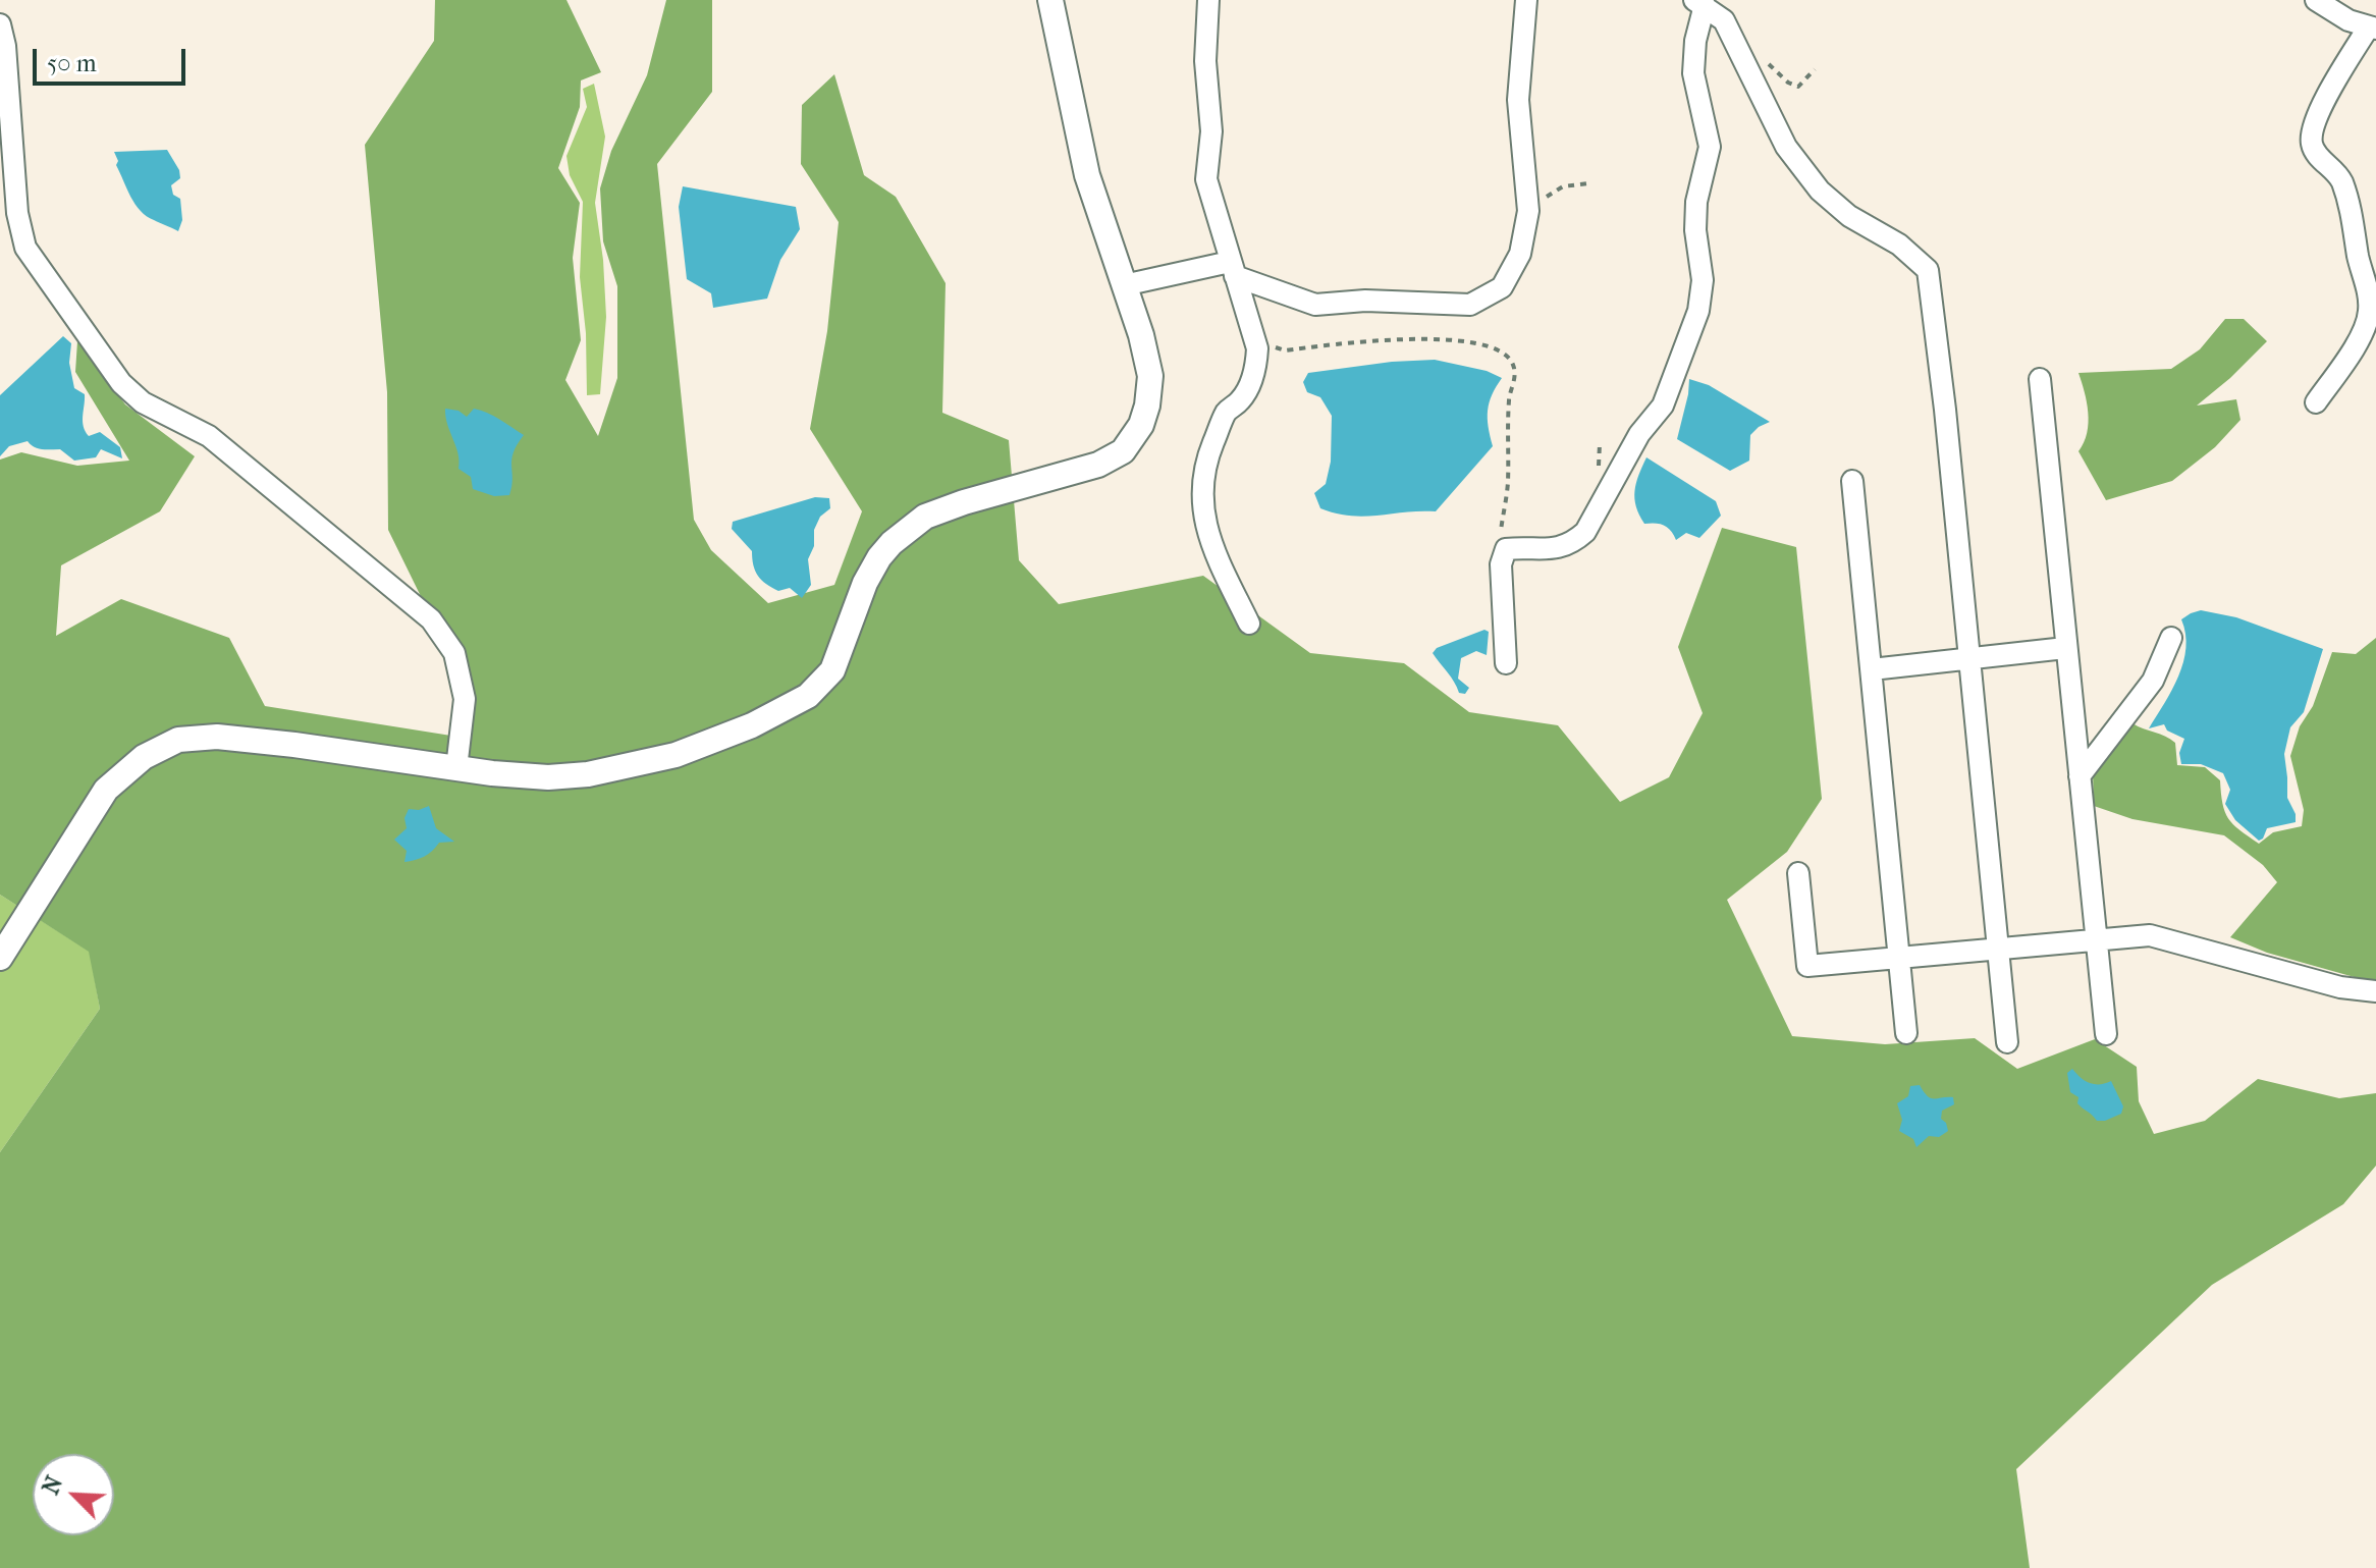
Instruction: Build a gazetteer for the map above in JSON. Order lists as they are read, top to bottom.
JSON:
{
  "scale_bar": "50 m",
  "north": "top left"
}
